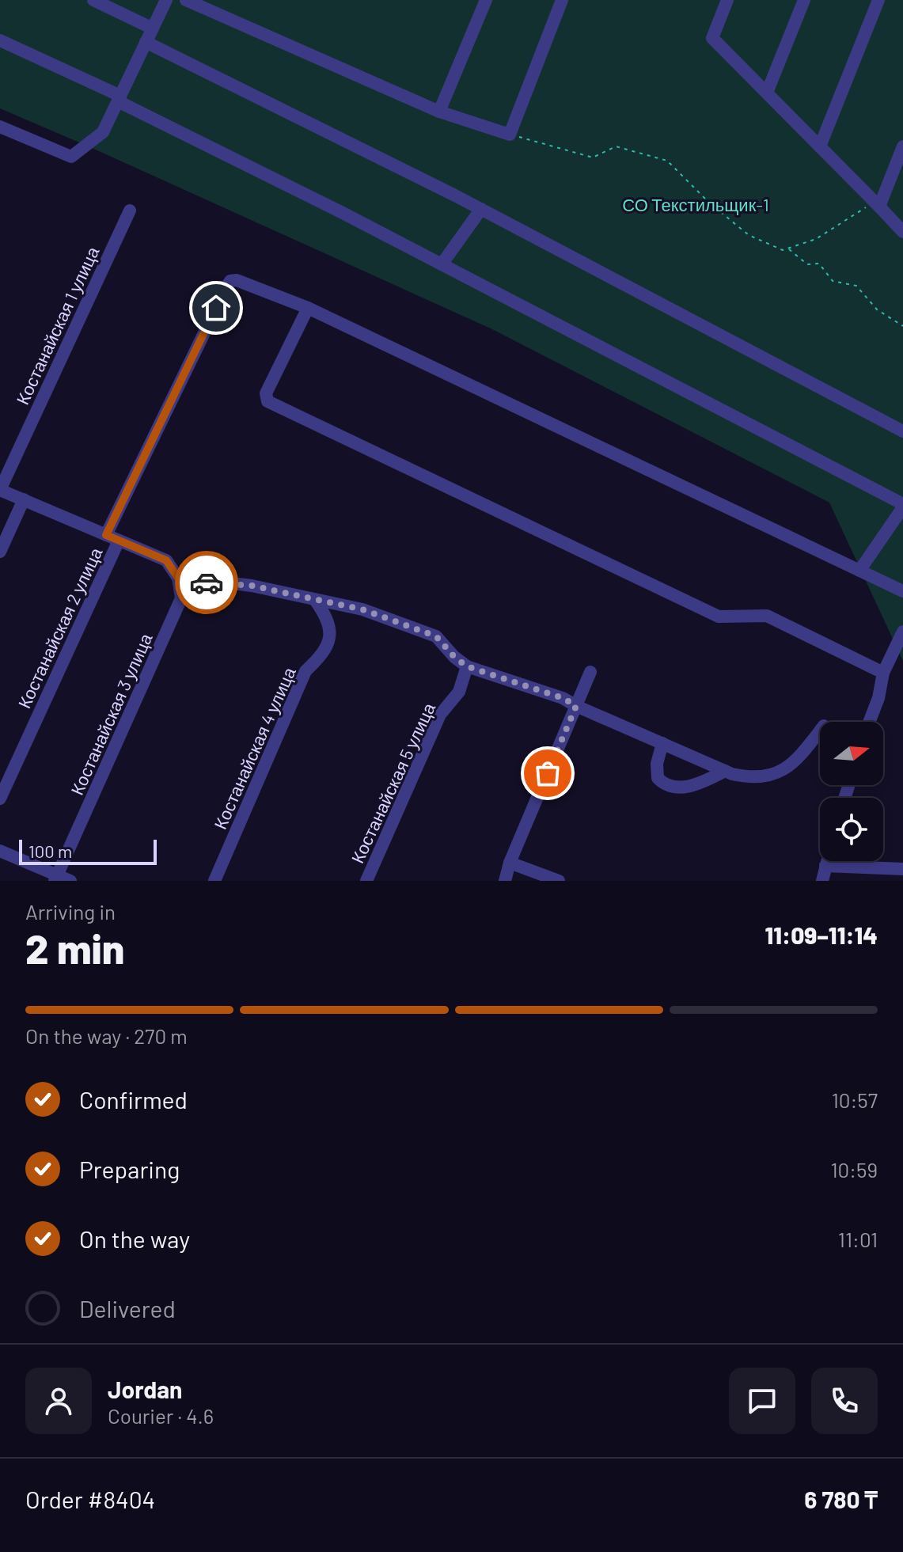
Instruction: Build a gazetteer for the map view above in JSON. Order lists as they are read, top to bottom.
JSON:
{
  "streets": {
    "street": [
      "Костанайская 1 улица",
      "Костанайская 2 улица",
      "Костанайская 3 улица",
      "Костанайская 4 улица",
      "Костанайская 5 улица"
    ]
  },
  "parks": ["СО Текстильщик-1"],
  "scale_bar": "100 m",
  "north": "right",
  "page": {
    "scale": "100 m",
    "heading": ["2 min", "Arriving in", "11:09–11:14"],
    "panel": [
      "Jordan",
      "Courier · 4.6",
      "Order #8404",
      "6 780 ₸"
    ],
    "bar": "On the way · 270 m",
    "list": [
      ["Confirmed", "10:57"],
      ["Preparing", "10:59"],
      ["On the way", "11:01"],
      "Delivered"
    ]
  }
}
